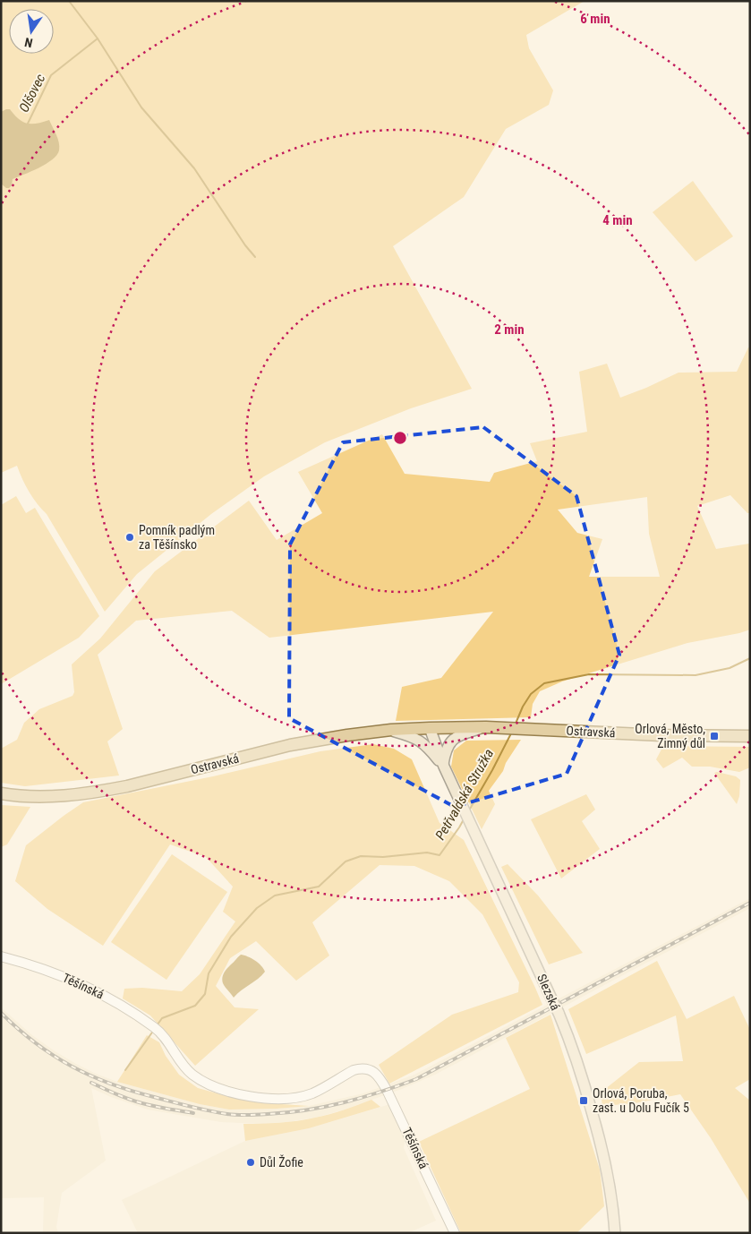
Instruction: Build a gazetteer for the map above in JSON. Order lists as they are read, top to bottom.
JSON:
{
  "streets": {
    "main road": ["Ostravská", "Slezská"],
    "street": ["Těšínská"]
  },
  "crossings": [
    ["Ostravská", "Slezská"]
  ],
  "water": ["Olšovec", "Petřvaldská Stružka"],
  "places": {
    "other": ["Pomník padlým za Těšínsko", "Důl Žofie"],
    "transit": ["Orlová, Město, Zimný důl", "Orlová, Poruba, zast. u Dolu Fučík 5"]
  },
  "north": "bottom",
  "rings": ["6 min", "4 min", "2 min"]
}
